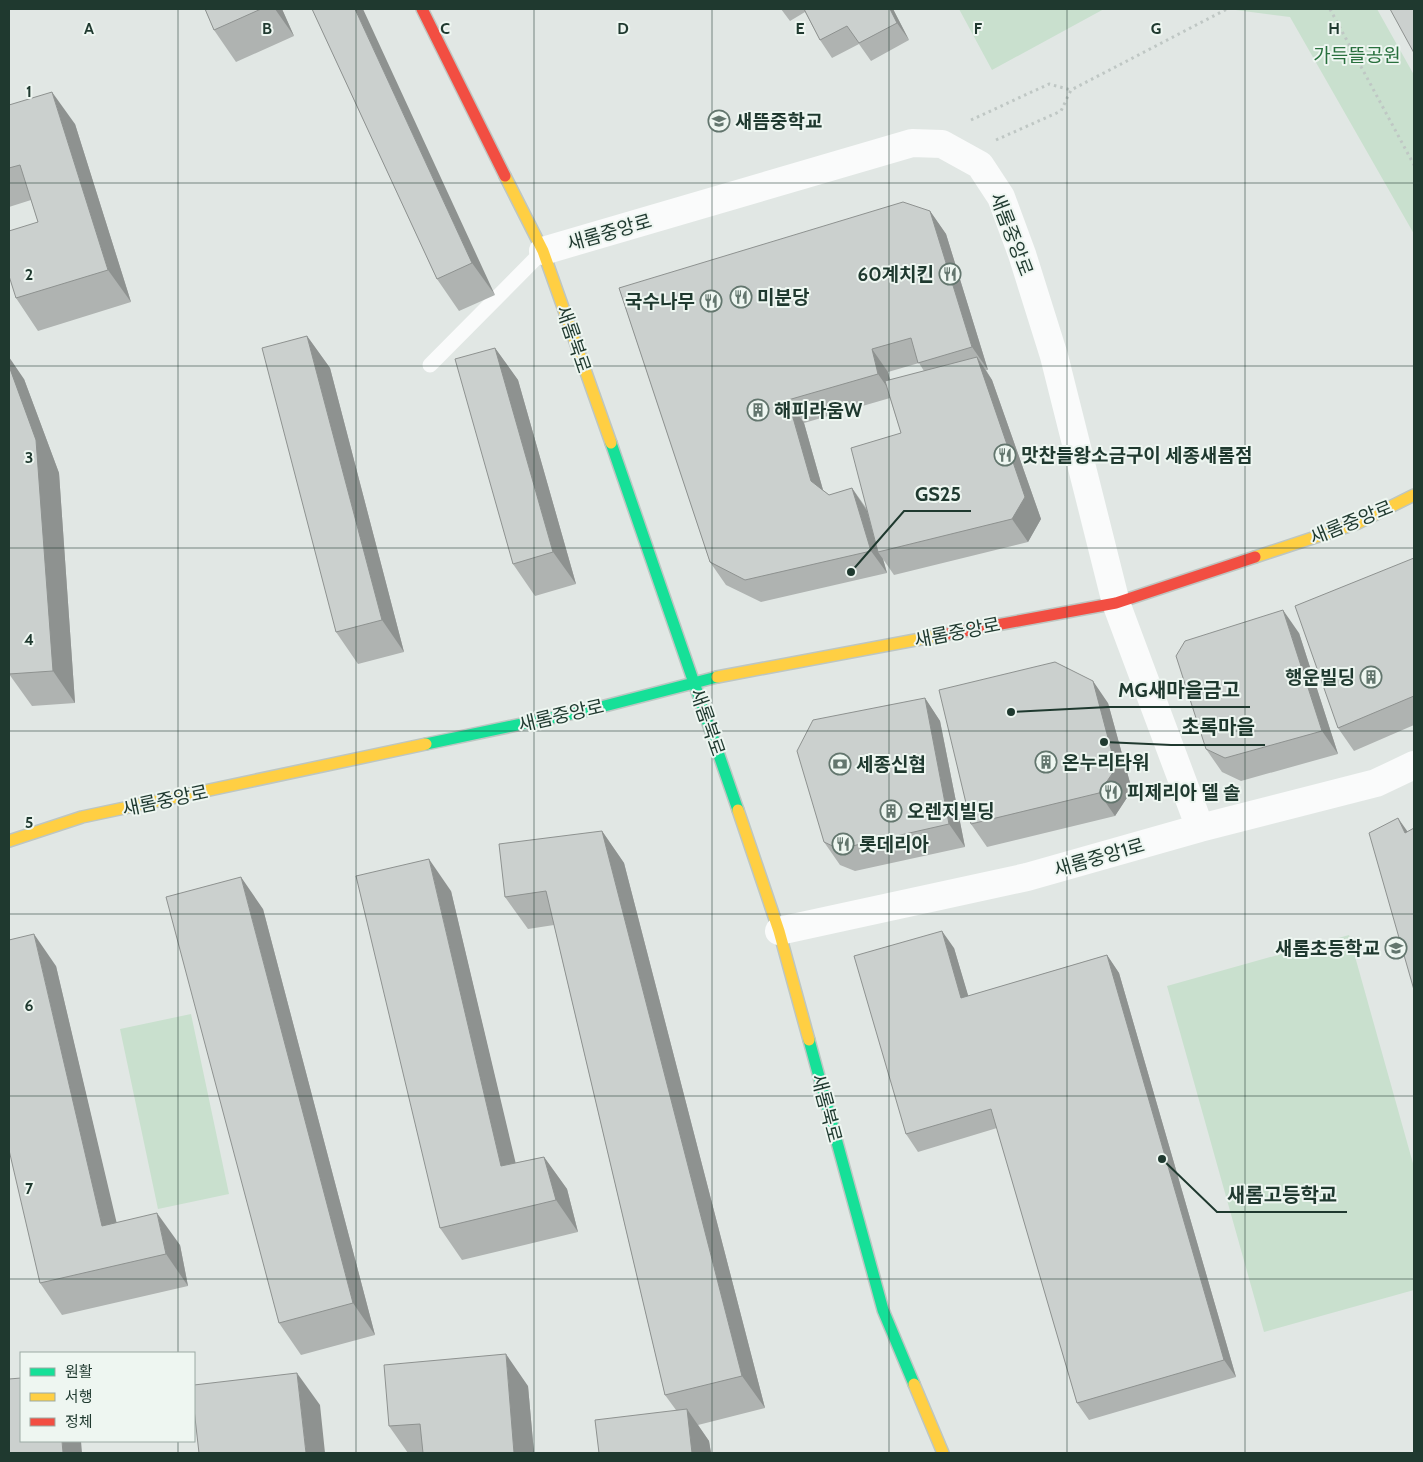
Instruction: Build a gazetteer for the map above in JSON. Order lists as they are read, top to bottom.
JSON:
{
  "streets": {
    "street": ["새롬중앙로", "새롬북로", "새롬중앙1로"]
  },
  "crossings": [
    ["새롬중앙로", "새롬북로"],
    ["새롬북로", "새롬중앙1로"]
  ],
  "parks": ["가득뜰공원"],
  "places": {
    "school or university": ["새뜸중학교", "새롬초등학교"],
    "restaurant": [
      "60계치킨",
      "미분당",
      "국수나무",
      "맛찬들왕소금구이 세종새롬점",
      "피제리아 델 솔",
      "롯데리아"
    ],
    "building": [
      "해피라움W",
      "행운빌딩",
      "온누리타워",
      "오렌지빌딩"
    ],
    "other": [
      "GS25",
      "MG새마을금고",
      "초록마을",
      "새롬고등학교"
    ],
    "bank": ["세종신협"]
  },
  "legend": ["원활", "서행", "정체"],
  "grid": {
    "columns": [
      "A",
      "B",
      "C",
      "D",
      "E",
      "F",
      "G",
      "H"
    ],
    "rows": [
      "1",
      "2",
      "3",
      "4",
      "5",
      "6",
      "7"
    ]
  }
}
